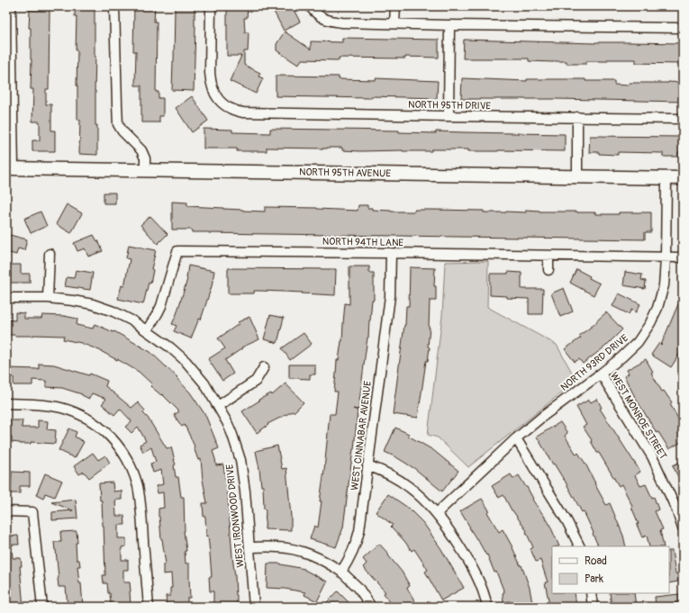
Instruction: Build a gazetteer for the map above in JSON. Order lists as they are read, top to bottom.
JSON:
{
  "streets": {
    "street": [
      "NORTH 95TH DRIVE",
      "NORTH 95TH AVENUE",
      "NORTH 94TH LANE",
      "NORTH 93RD DRIVE",
      "WEST MONROE STREET",
      "WEST CINNABAR AVENUE",
      "WEST IRONWOOD DRIVE"
    ]
  },
  "crossings": [
    ["NORTH 95TH AVENUE", "NORTH 93RD DRIVE"],
    ["NORTH 94TH LANE", "NORTH 93RD DRIVE"],
    ["NORTH 94TH LANE", "WEST CINNABAR AVENUE"],
    ["NORTH 94TH LANE", "WEST IRONWOOD DRIVE"],
    ["NORTH 93RD DRIVE", "WEST MONROE STREET"]
  ],
  "legend": ["Road", "Park"]
}
